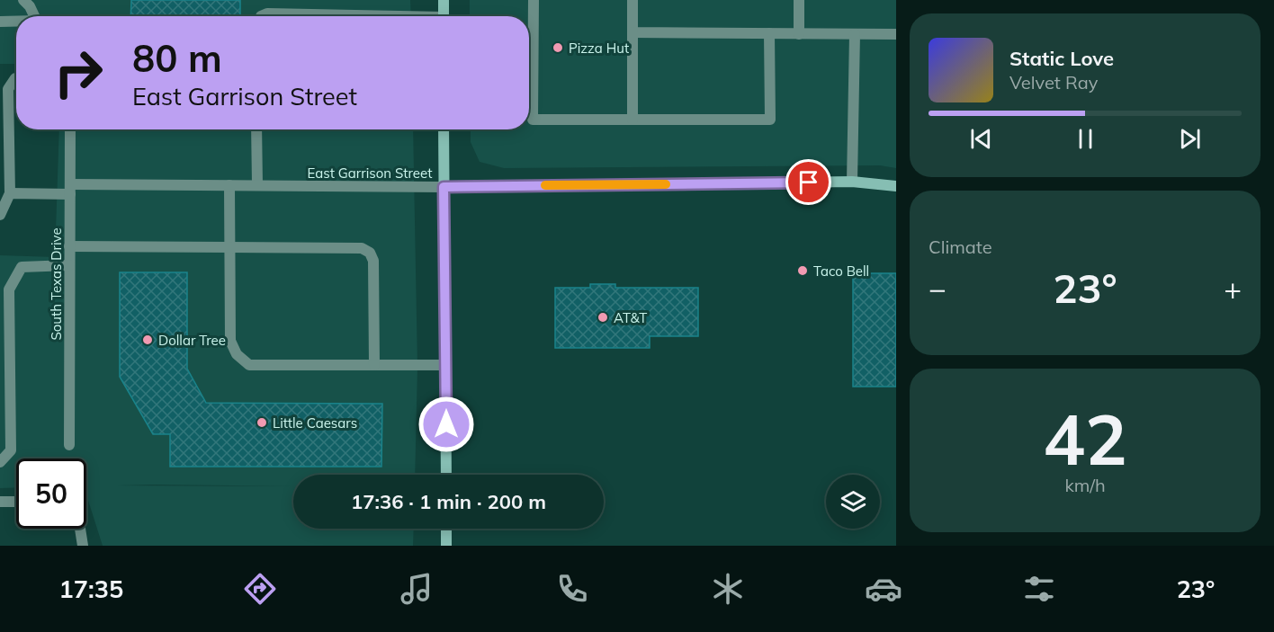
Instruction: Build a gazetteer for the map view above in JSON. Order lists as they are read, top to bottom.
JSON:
{
  "streets": {
    "street": ["East Garrison Street", "South Texas Drive"]
  },
  "crossings": [
    ["East Garrison Street", "South Texas Drive"]
  ],
  "places": [
    "Pizza Hut",
    "Taco Bell",
    "AT&T",
    "Dollar Tree",
    "Little Caesars"
  ],
  "page": {
    "turn": ["80 m", "East Garrison Street"],
    "song": ["Static Love", "Velvet Ray"],
    "tile": [
      "Climate",
      ["42", "km/h"]
    ],
    "heat": ["−", "23°", "+"],
    "limit": "50",
    "trip": "17:36 · 1 min · 200 m",
    "tabs": ["17:35", "23°"]
  }
}
